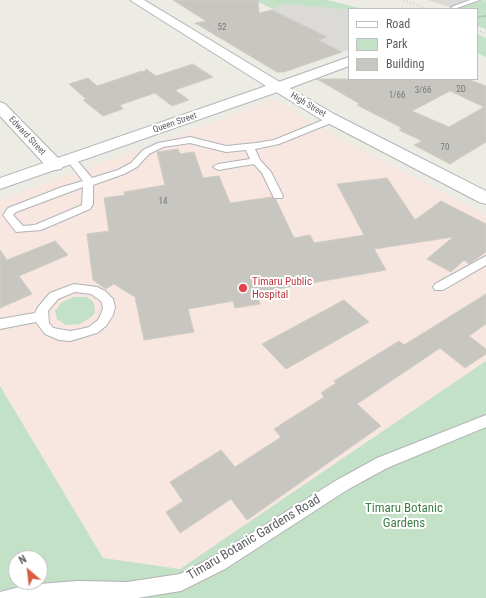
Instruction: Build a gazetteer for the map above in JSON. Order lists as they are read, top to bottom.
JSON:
{
  "streets": {
    "street": ["High Street", "Queen Street", "Edward Street"],
    "lane": ["Timaru Botanic Gardens Road"]
  },
  "crossings": [
    ["High Street", "Queen Street"],
    ["Queen Street", "Edward Street"]
  ],
  "parks": ["Timaru Botanic Gardens"],
  "places": ["Timaru Public Hospital"],
  "house_numbers": [
    "52",
    "2D",
    "3/66",
    "1/66",
    "70",
    "14"
  ],
  "legend": ["Road", "Park", "Building"],
  "north": "top left"
}
